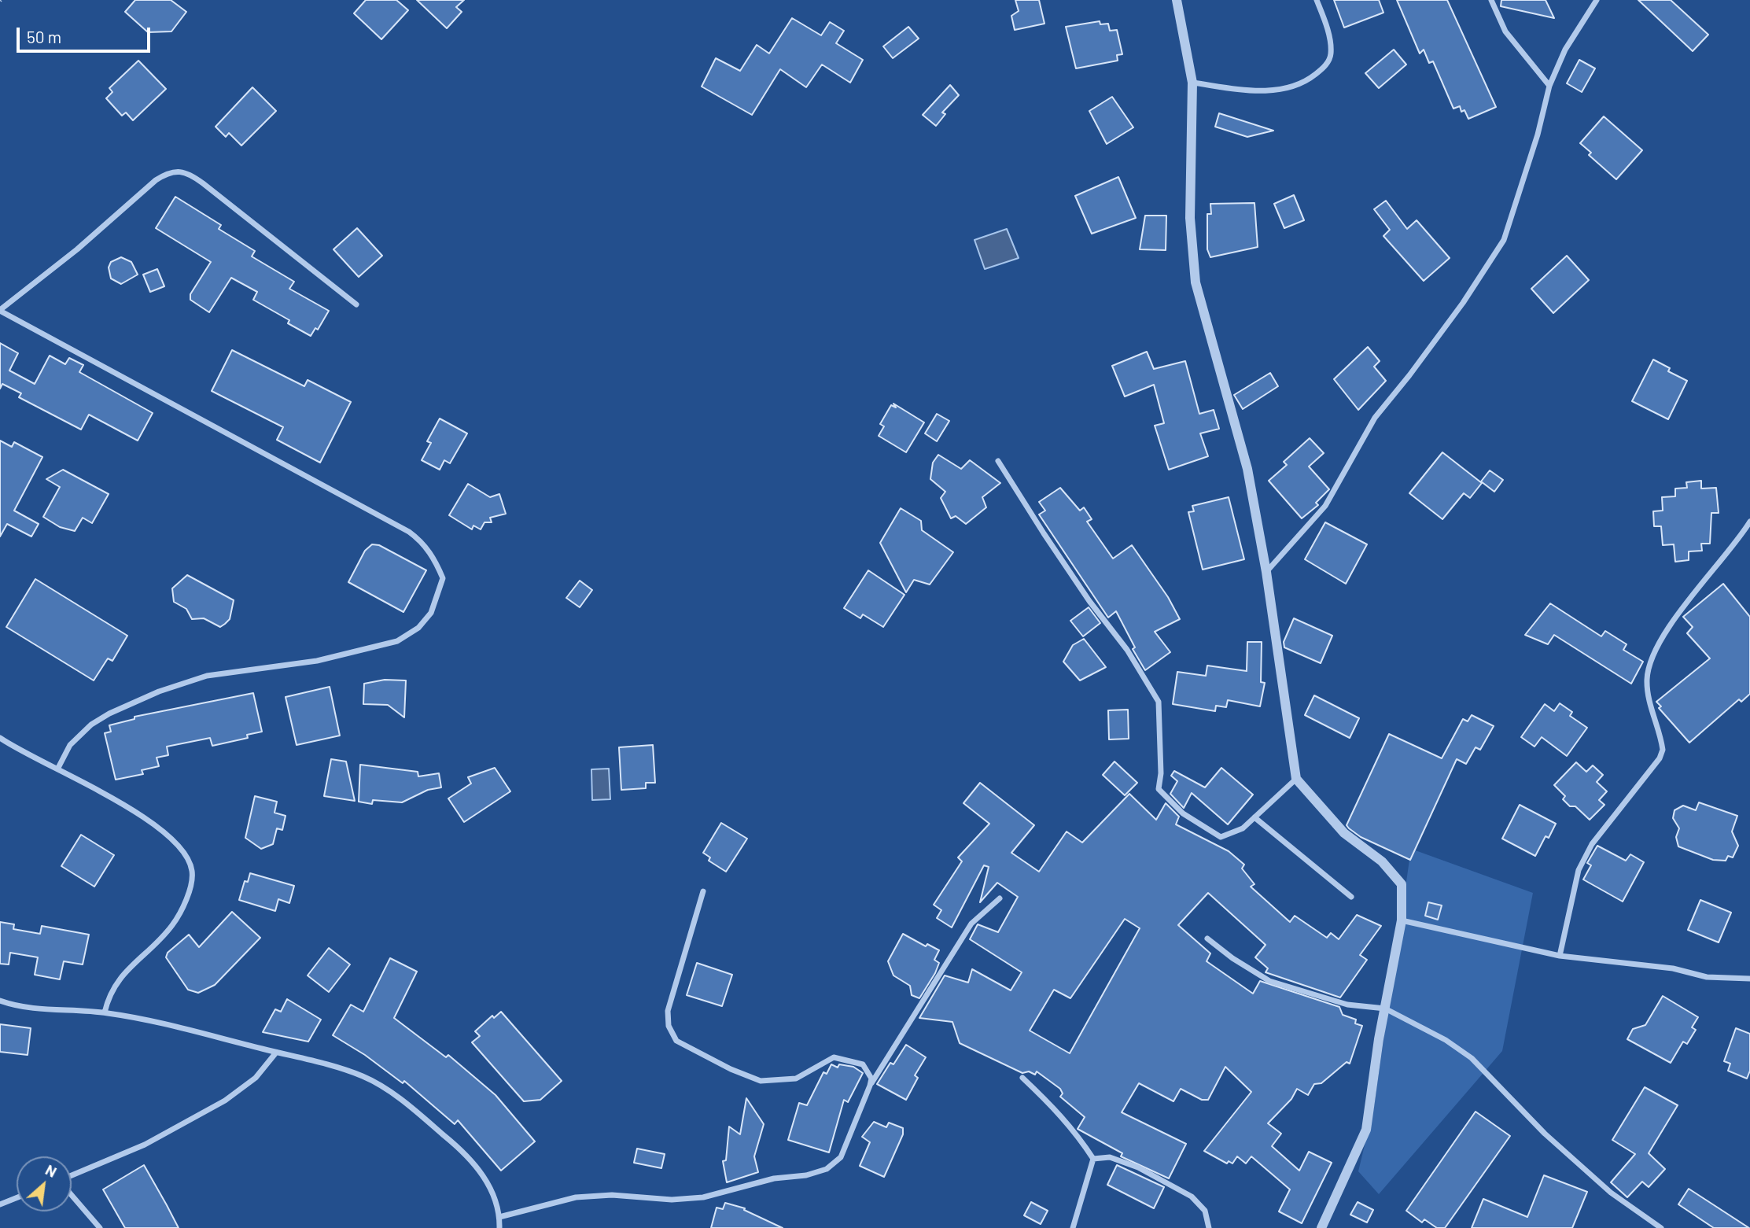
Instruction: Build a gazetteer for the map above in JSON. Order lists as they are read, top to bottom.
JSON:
{
  "scale_bar": "50 m",
  "north": "top right"
}
